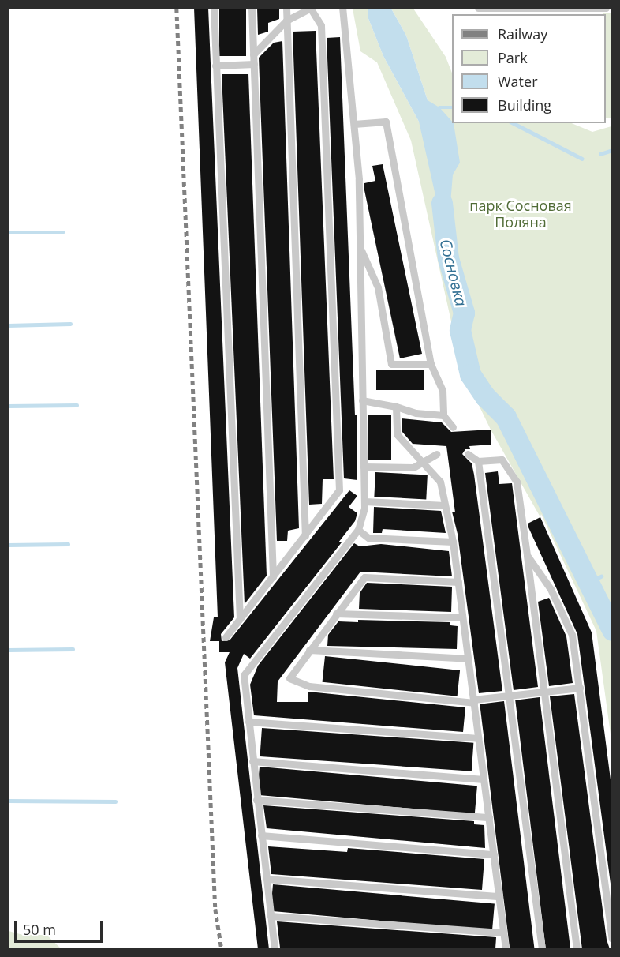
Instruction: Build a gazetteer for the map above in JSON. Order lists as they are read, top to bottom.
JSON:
{
  "water": ["Сосновка"],
  "parks": ["парк Сосновая Поляна"],
  "legend": [
    "Railway",
    "Park",
    "Water",
    "Building"
  ],
  "scale_bar": "50 m"
}
